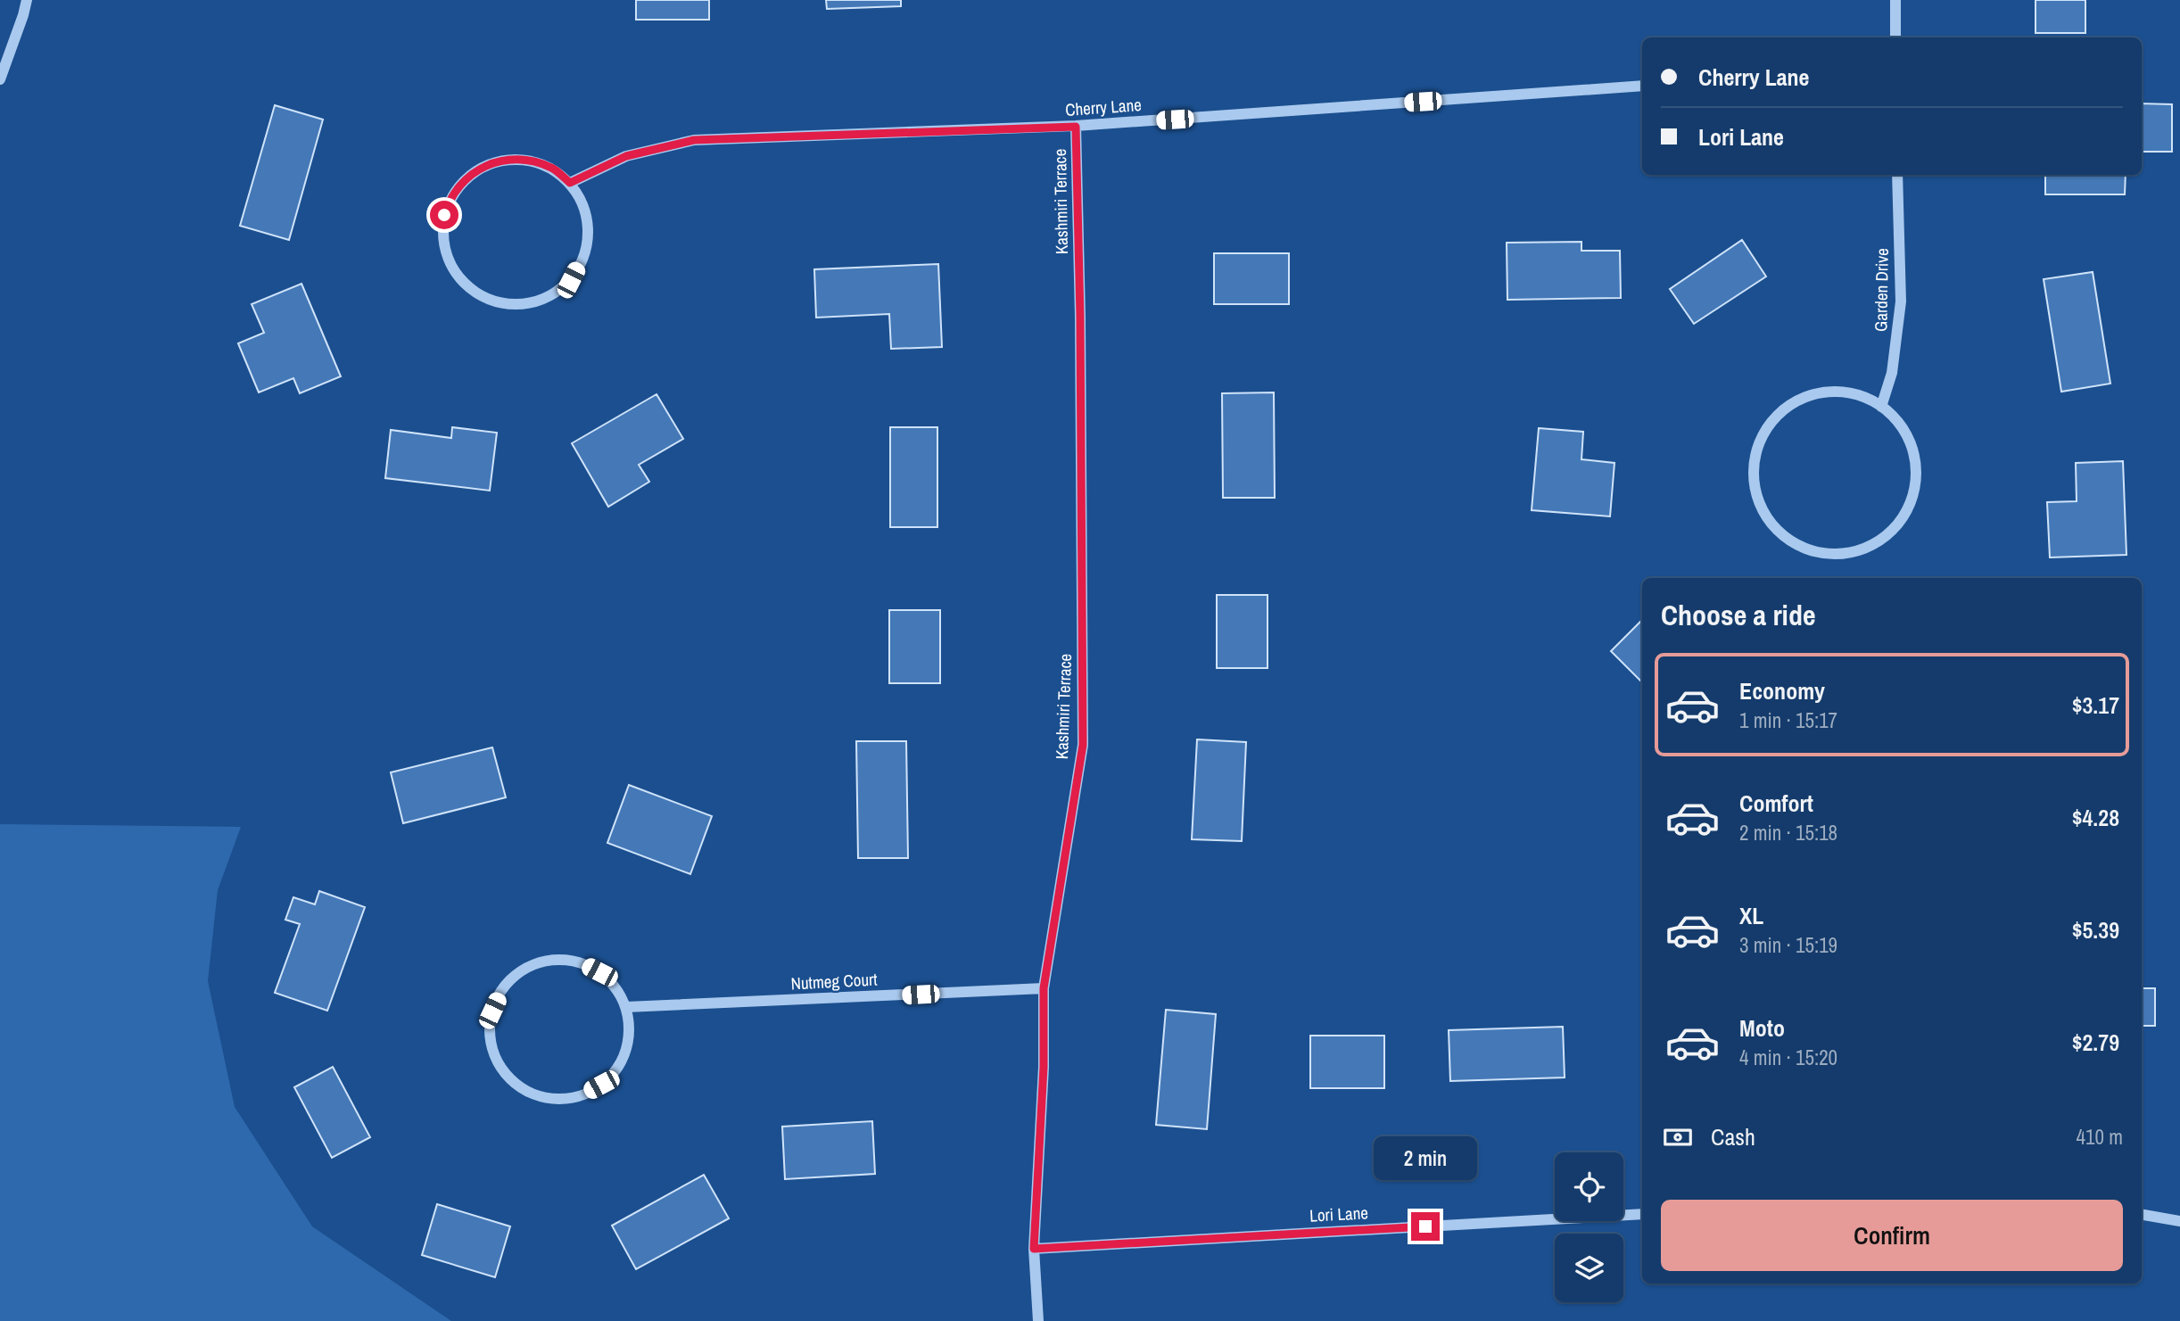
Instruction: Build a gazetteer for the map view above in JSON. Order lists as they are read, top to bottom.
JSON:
{
  "streets": {
    "street": [
      "Cherry Lane",
      "Kashmiri Terrace",
      "Garden Drive",
      "Nutmeg Court",
      "Lori Lane"
    ]
  },
  "crossings": [
    ["Cherry Lane", "Kashmiri Terrace"],
    ["Kashmiri Terrace", "Nutmeg Court"],
    ["Kashmiri Terrace", "Lori Lane"]
  ],
  "page": {
    "banner": ["Cherry Lane", "Lori Lane"],
    "heading": "Choose a ride",
    "list": [
      {
        "name": "Economy",
        "note": "1 min · 15:17",
        "value": "$3.17"
      },
      {
        "name": "Comfort",
        "note": "2 min · 15:18",
        "value": "$4.28"
      },
      {
        "name": "XL",
        "note": "3 min · 15:19",
        "value": "$5.39"
      },
      {
        "name": "Moto",
        "note": "4 min · 15:20",
        "value": "$2.79"
      }
    ],
    "pay": ["Cash", "410 m"],
    "bubble": "2 min",
    "buttons": "Confirm"
  }
}
